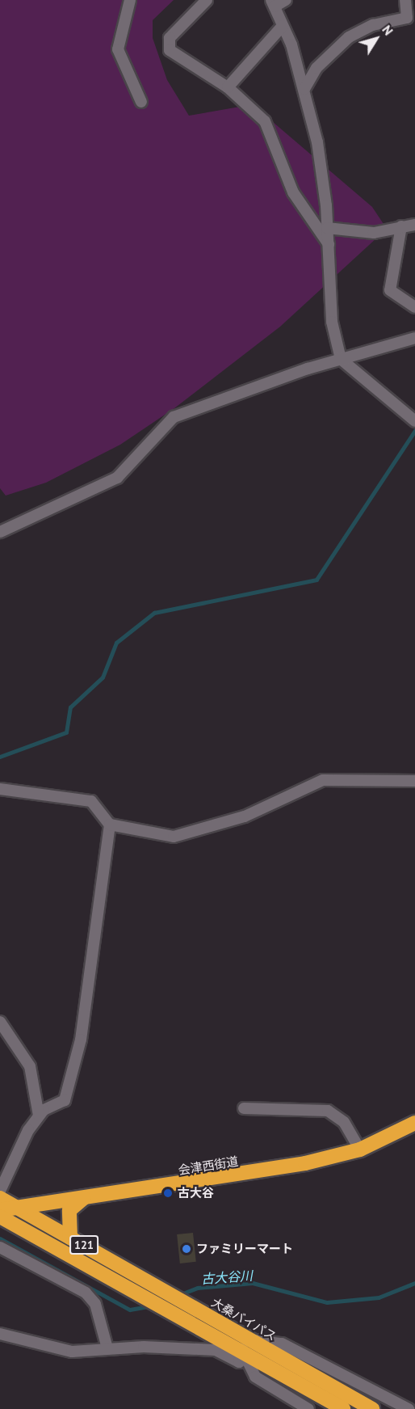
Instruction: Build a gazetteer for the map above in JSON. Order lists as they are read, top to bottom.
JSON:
{
  "streets": {
    "highway": ["会津西街道", "121", "大桑バイパス"]
  },
  "crossings": [
    ["会津西街道", "大桑バイパス"]
  ],
  "water": ["古大谷川"],
  "places": ["古大谷", "ファミリーマート"],
  "north": "top right"
}
